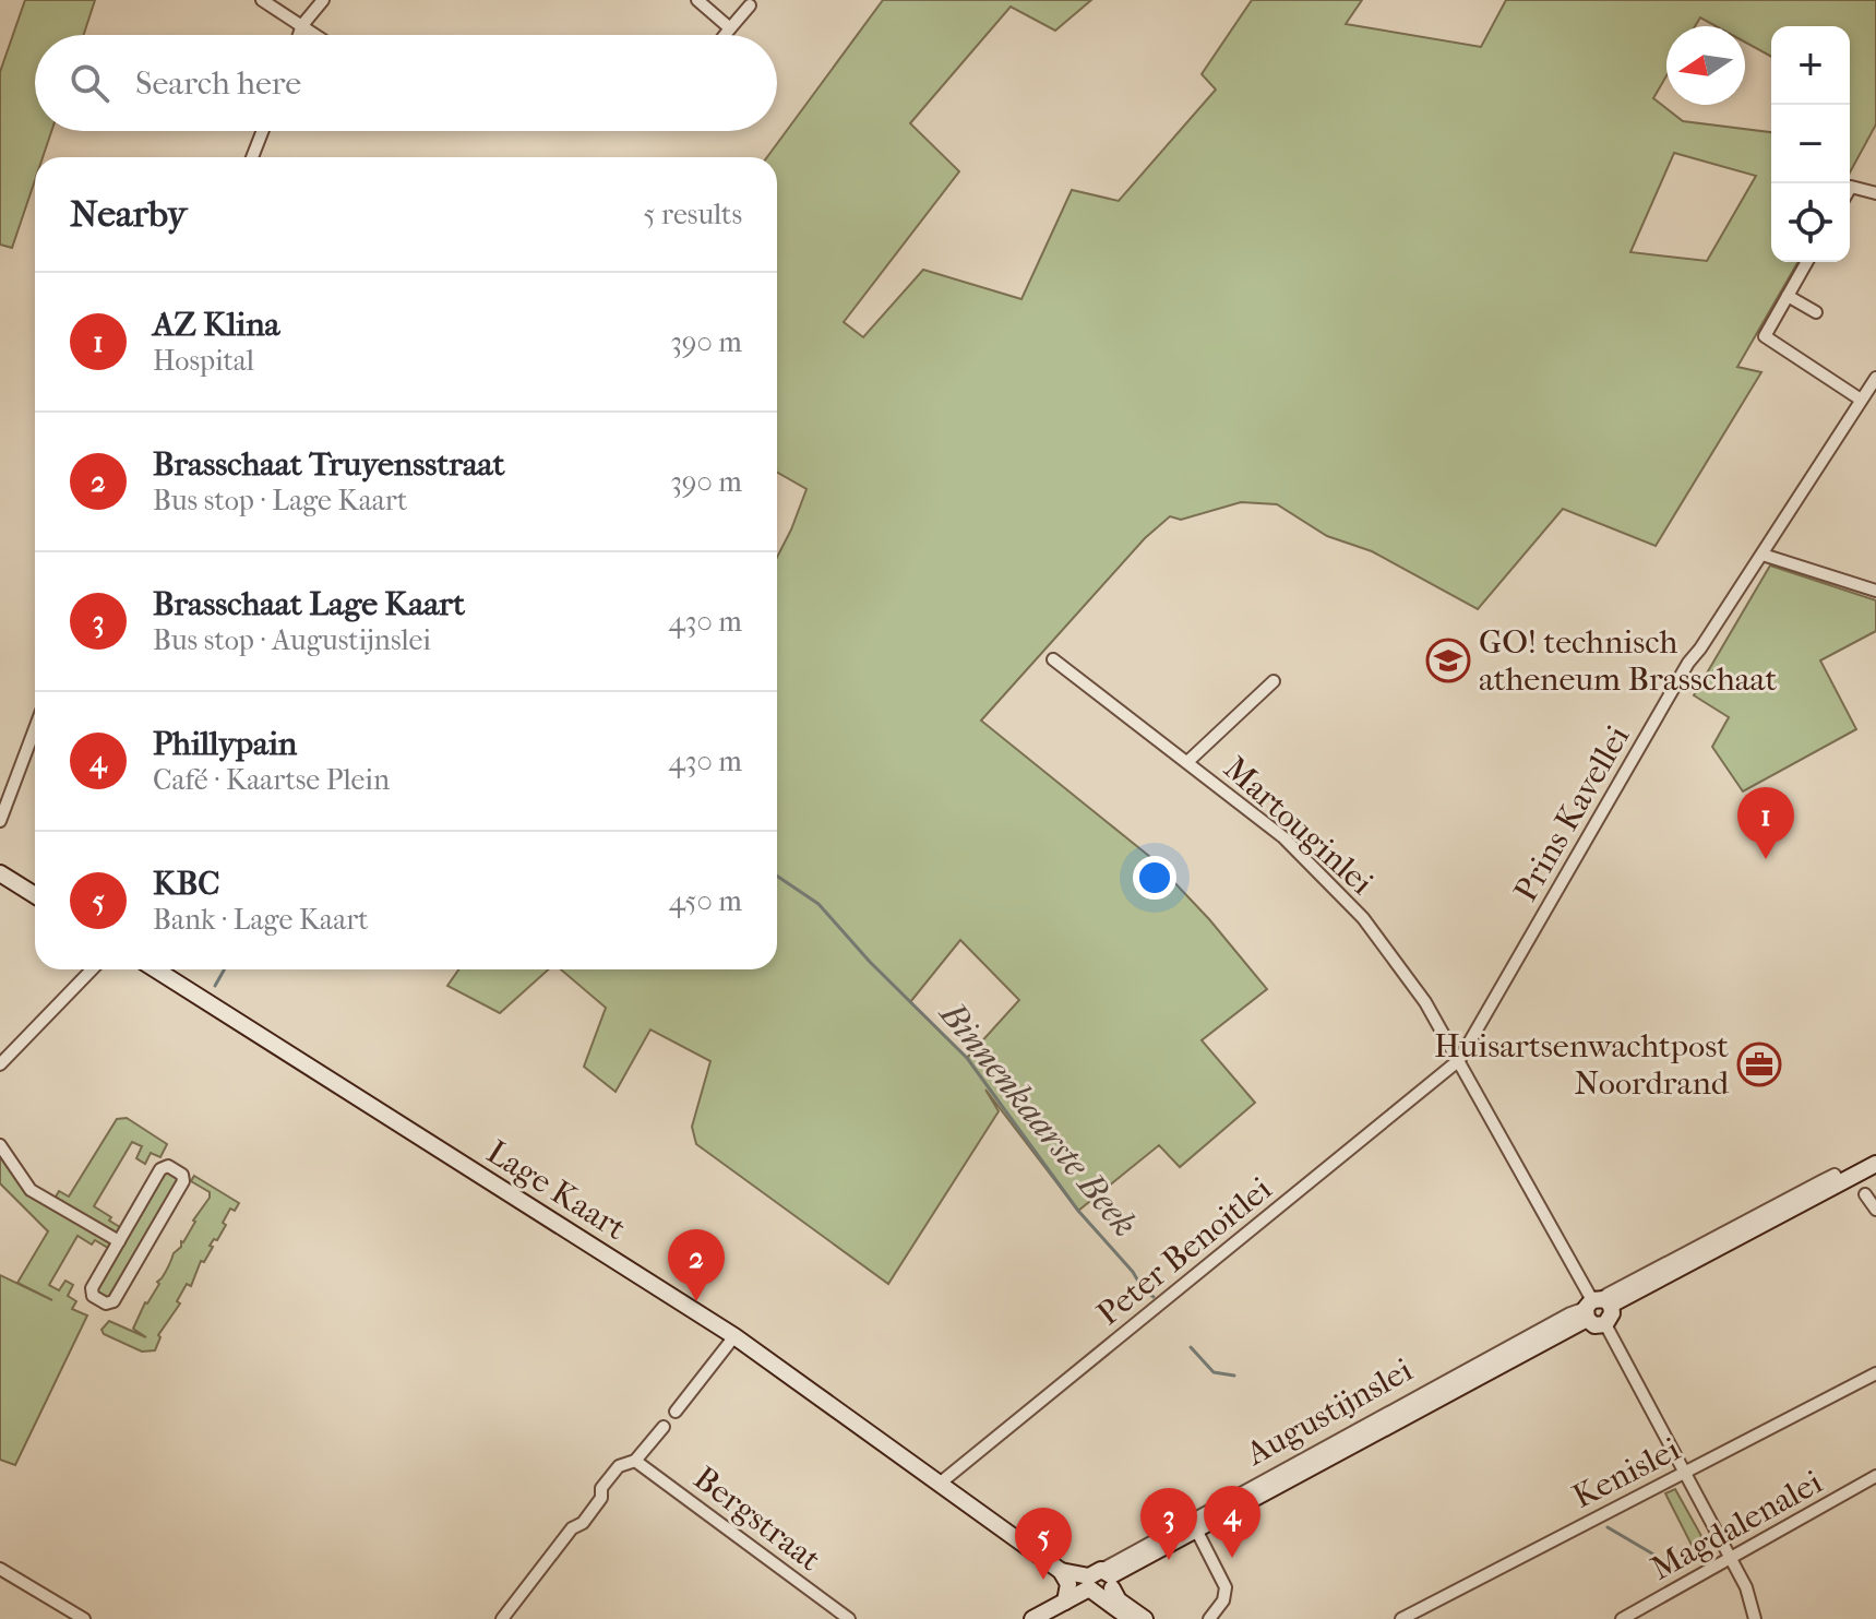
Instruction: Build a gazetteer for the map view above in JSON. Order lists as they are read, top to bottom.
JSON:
{
  "streets": {
    "street": [
      "Prins Kavellei",
      "Martouginlei",
      "Lage Kaart",
      "Peter Benoitlei",
      "Augustijnslei",
      "Kenislei",
      "Bergstraat",
      "Magdalenalei"
    ]
  },
  "crossings": [
    ["Prins Kavellei", "Martouginlei"],
    ["Prins Kavellei", "Peter Benoitlei"],
    ["Martouginlei", "Peter Benoitlei"],
    ["Martouginlei", "Augustijnslei"],
    ["Lage Kaart", "Peter Benoitlei"],
    ["Lage Kaart", "Augustijnslei"]
  ],
  "water": ["Binnenkaarste Beek"],
  "places": {
    "school or university": ["GO! technisch atheneum Brasschaat"],
    "office": ["Huisartsenwachtpost Noordrand"]
  },
  "north": "left",
  "page": {
    "map_buttons": ["+", "−"],
    "search": "Search here",
    "heading": ["Nearby", "5 results"],
    "list": [
      {
        "mark": "1",
        "name": "AZ Klina",
        "note": "Hospital",
        "value": "390 m"
      },
      {
        "mark": "2",
        "name": "Brasschaat Truyensstraat",
        "note": "Bus stop · Lage Kaart",
        "value": "390 m"
      },
      {
        "mark": "3",
        "name": "Brasschaat Lage Kaart",
        "note": "Bus stop · Augustijnslei",
        "value": "430 m"
      },
      {
        "mark": "4",
        "name": "Phillypain",
        "note": "Café · Kaartse Plein",
        "value": "430 m"
      },
      {
        "mark": "5",
        "name": "KBC",
        "note": "Bank · Lage Kaart",
        "value": "450 m"
      }
    ],
    "pins": [
      "1",
      "2",
      "4",
      "3",
      "5"
    ]
  }
}
